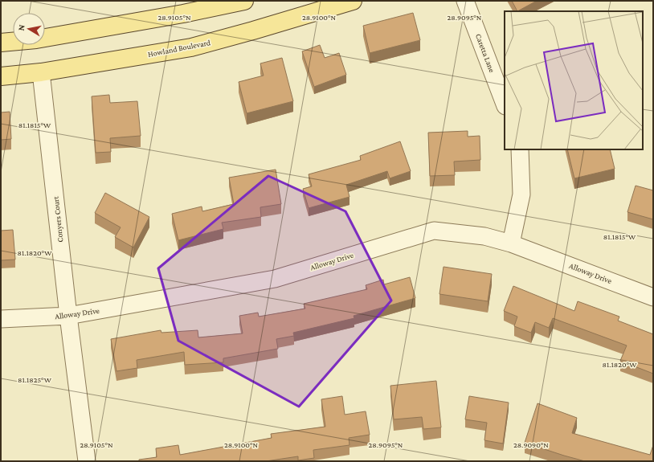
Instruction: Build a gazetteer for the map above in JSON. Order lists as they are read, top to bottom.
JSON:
{
  "streets": {
    "main road": ["Howland Boulevard"],
    "street": ["Caretta Lane", "Conyers Court", "Alloway Drive"]
  },
  "crossings": [
    ["Howland Boulevard", "Conyers Court"],
    ["Conyers Court", "Alloway Drive"]
  ],
  "north": "left",
  "coordinates": [
    "28.9105°N",
    "28.9100°N",
    "28.9095°N",
    "81.1815°W",
    "81.1820°W",
    "81.1825°W",
    "28.9090°N"
  ]
}
